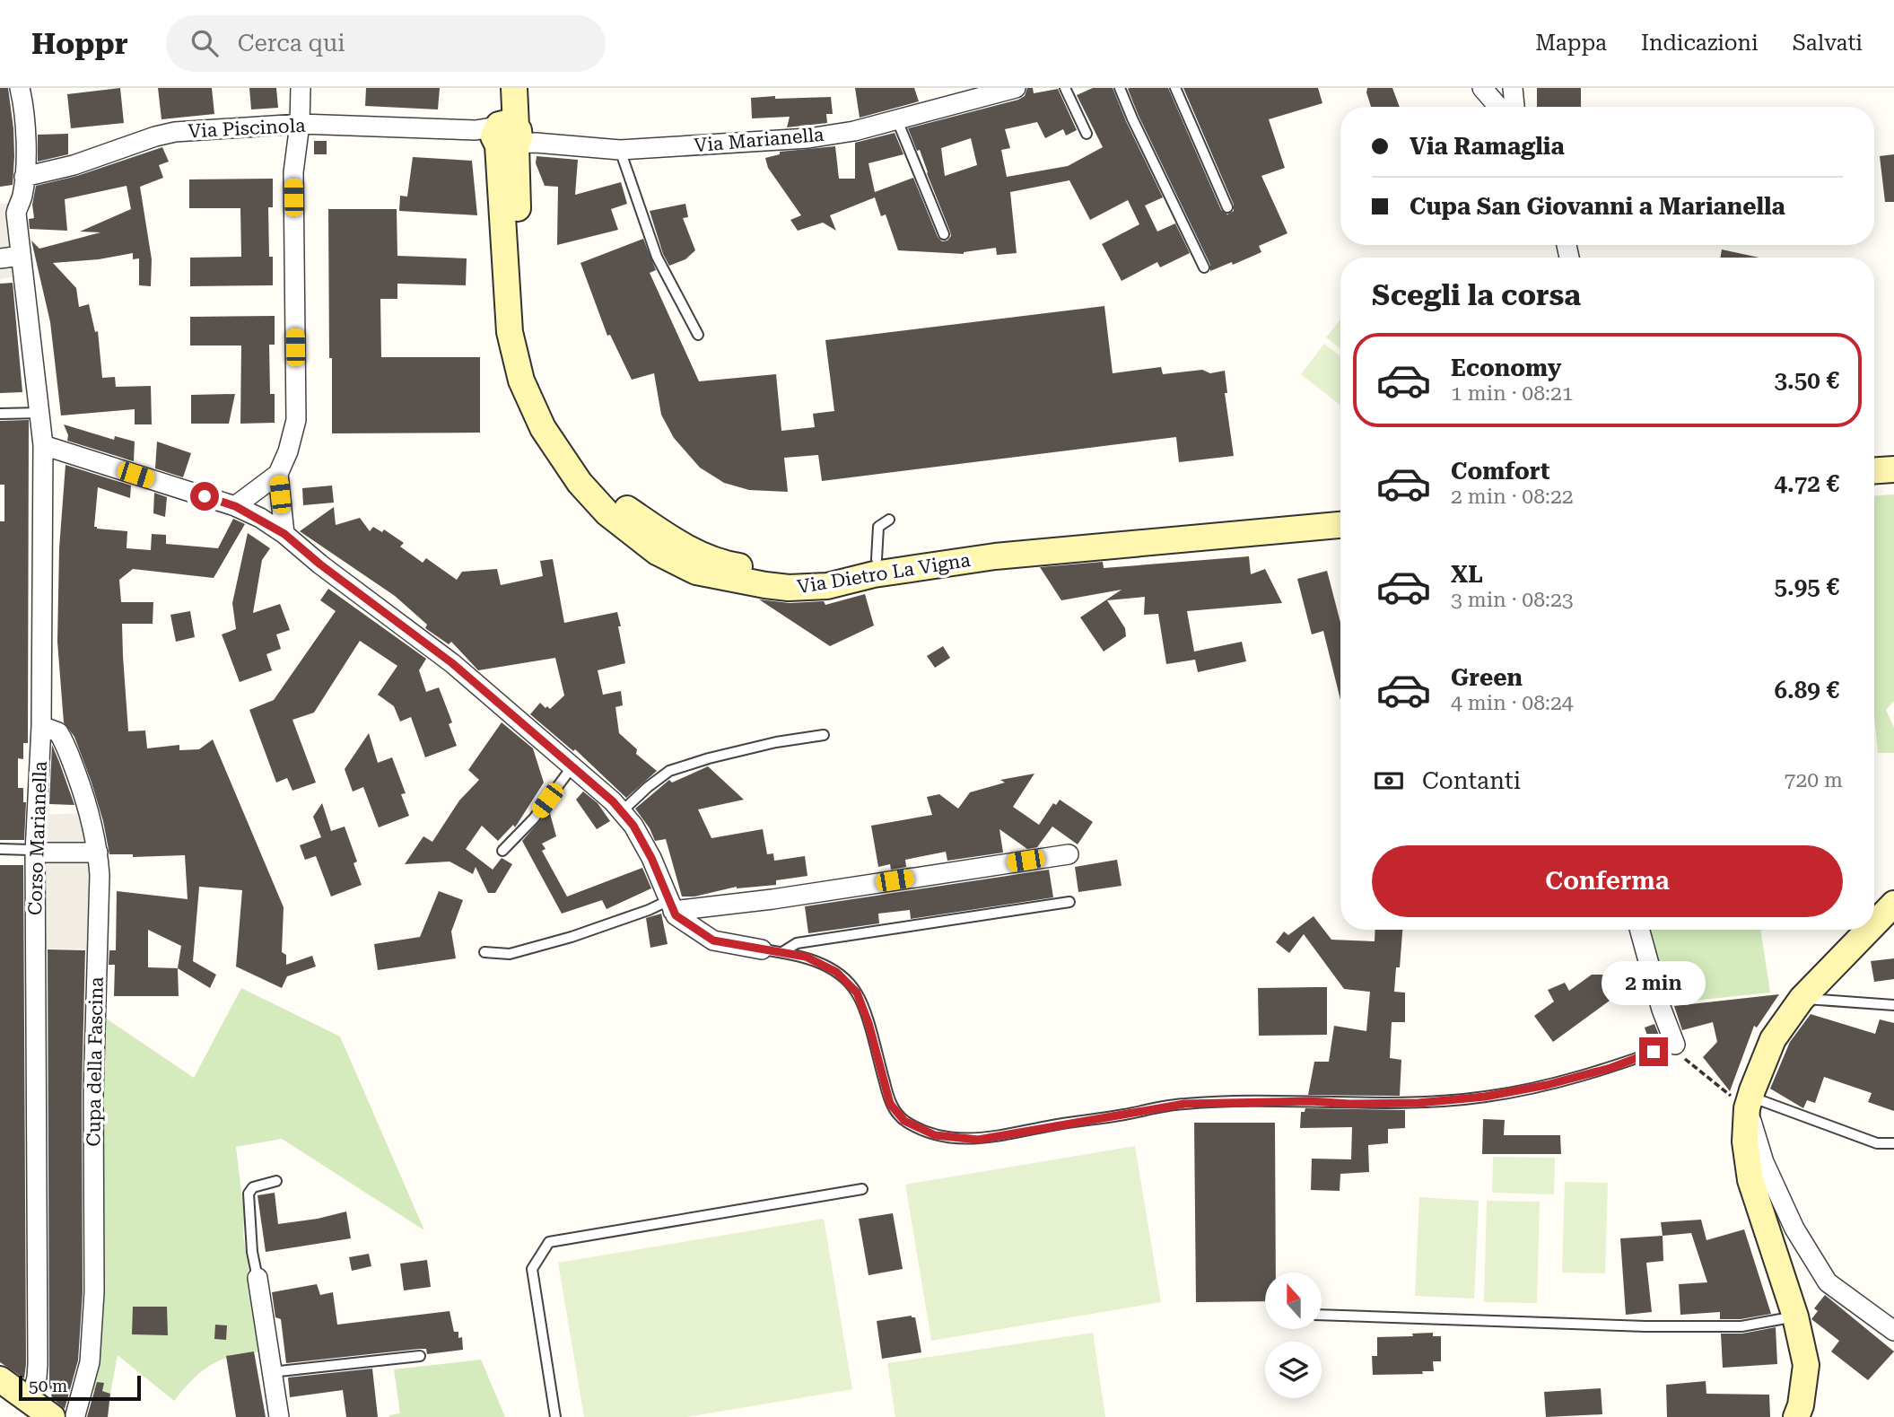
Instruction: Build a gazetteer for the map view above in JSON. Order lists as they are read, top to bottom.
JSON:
{
  "streets": {
    "street": [
      "Via Piscinola",
      "Via Marianella",
      "Via Dietro La Vigna",
      "Corso Marianella",
      "Cupa della Fascina"
    ]
  },
  "crossings": [
    ["Via Piscinola", "Via Marianella"],
    ["Via Piscinola", "Via Dietro La Vigna"],
    ["Via Piscinola", "Corso Marianella"],
    ["Via Marianella", "Via Dietro La Vigna"],
    ["Corso Marianella", "Cupa della Fascina"]
  ],
  "scale_bar": "50 m",
  "north": "top",
  "page": {
    "header": "Hoppr",
    "search": "Cerca qui",
    "nav": ["Mappa", "Indicazioni", "Salvati"],
    "banner": ["Via Ramaglia", "Cupa San Giovanni a Marianella"],
    "heading": "Scegli la corsa",
    "list": [
      {
        "name": "Economy",
        "note": "1 min · 08:21",
        "value": "3.50 €"
      },
      {
        "name": "Comfort",
        "note": "2 min · 08:22",
        "value": "4.72 €"
      },
      {
        "name": "XL",
        "note": "3 min · 08:23",
        "value": "5.95 €"
      },
      {
        "name": "Green",
        "note": "4 min · 08:24",
        "value": "6.89 €"
      }
    ],
    "pay": ["Contanti", "720 m"],
    "buttons": "Conferma",
    "bubble": "2 min",
    "scale": "50 m"
  }
}
